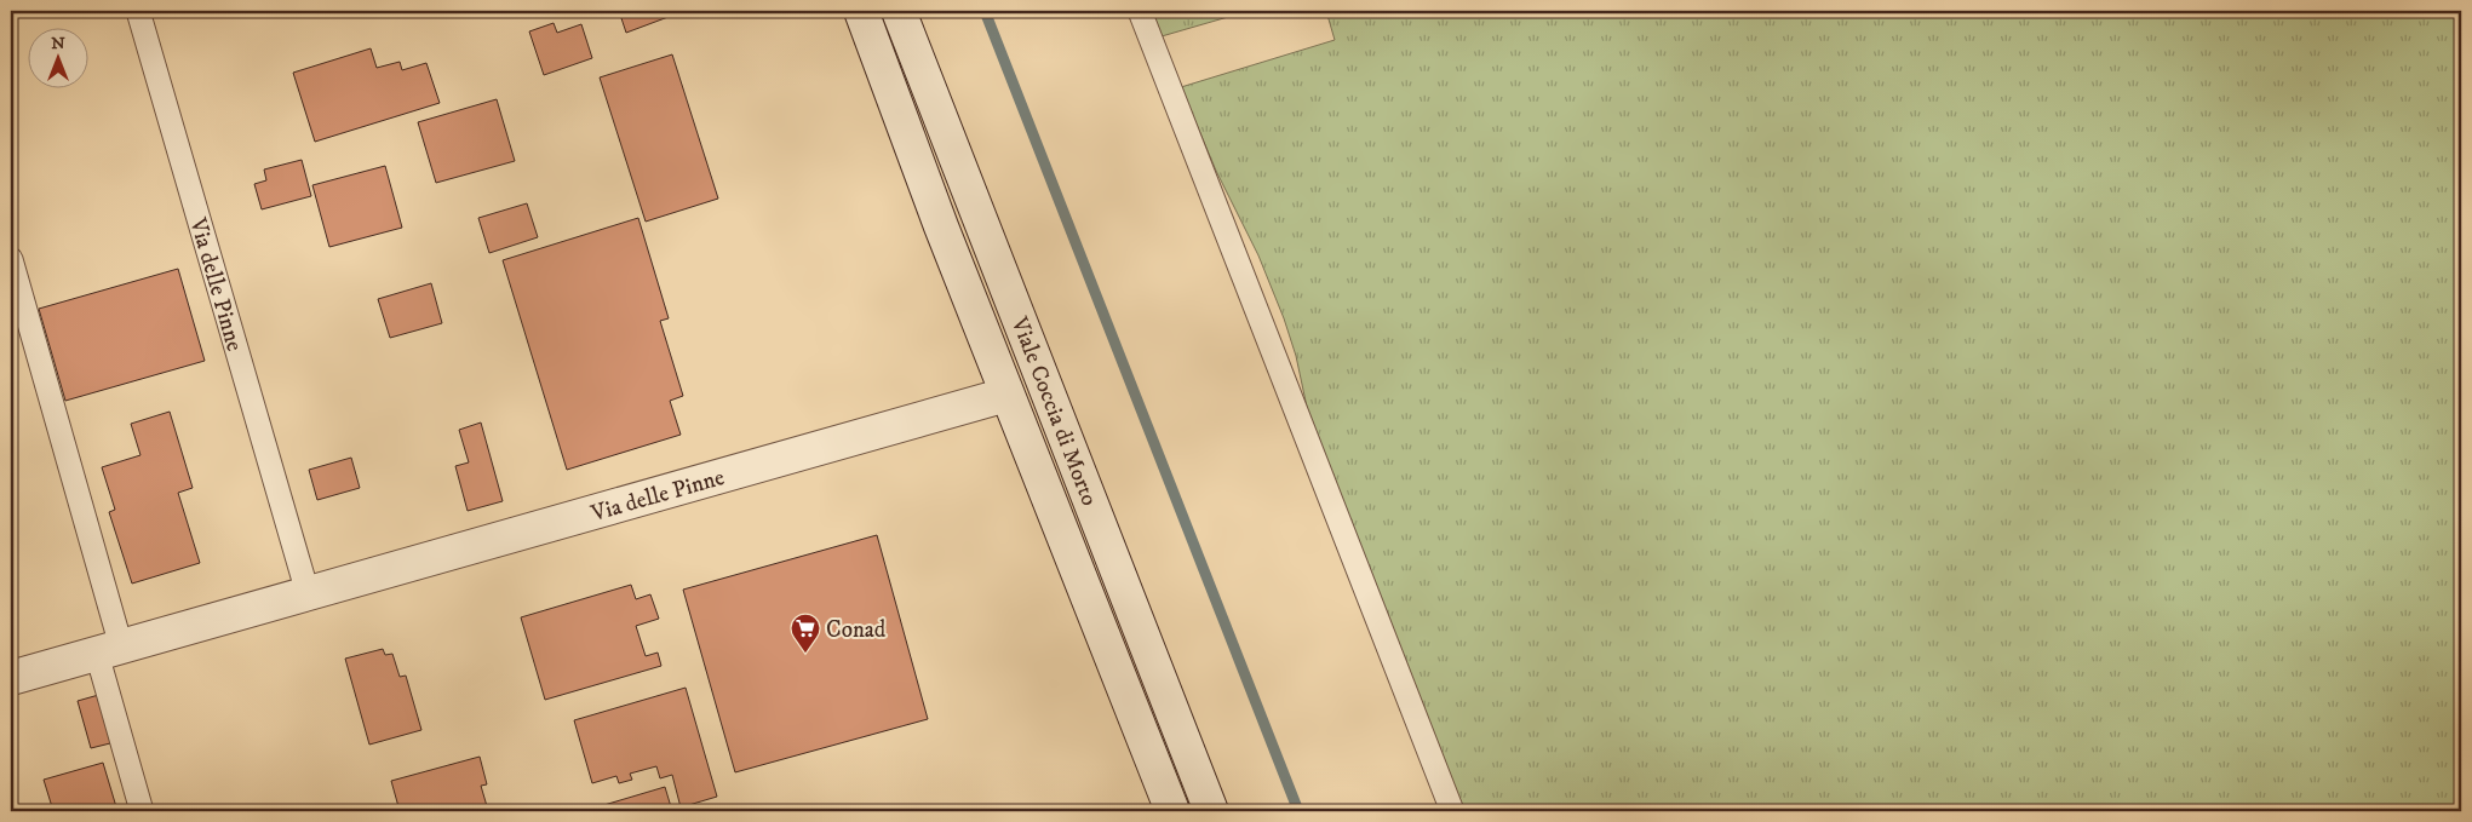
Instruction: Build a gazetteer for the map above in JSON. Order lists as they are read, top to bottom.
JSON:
{
  "streets": {
    "street": ["Via delle Pinne", "Viale Coccia di Morto"]
  },
  "crossings": [
    ["Via delle Pinne", "Viale Coccia di Morto"]
  ],
  "places": {
    "supermarket": ["Conad"]
  },
  "north": "top"
}
